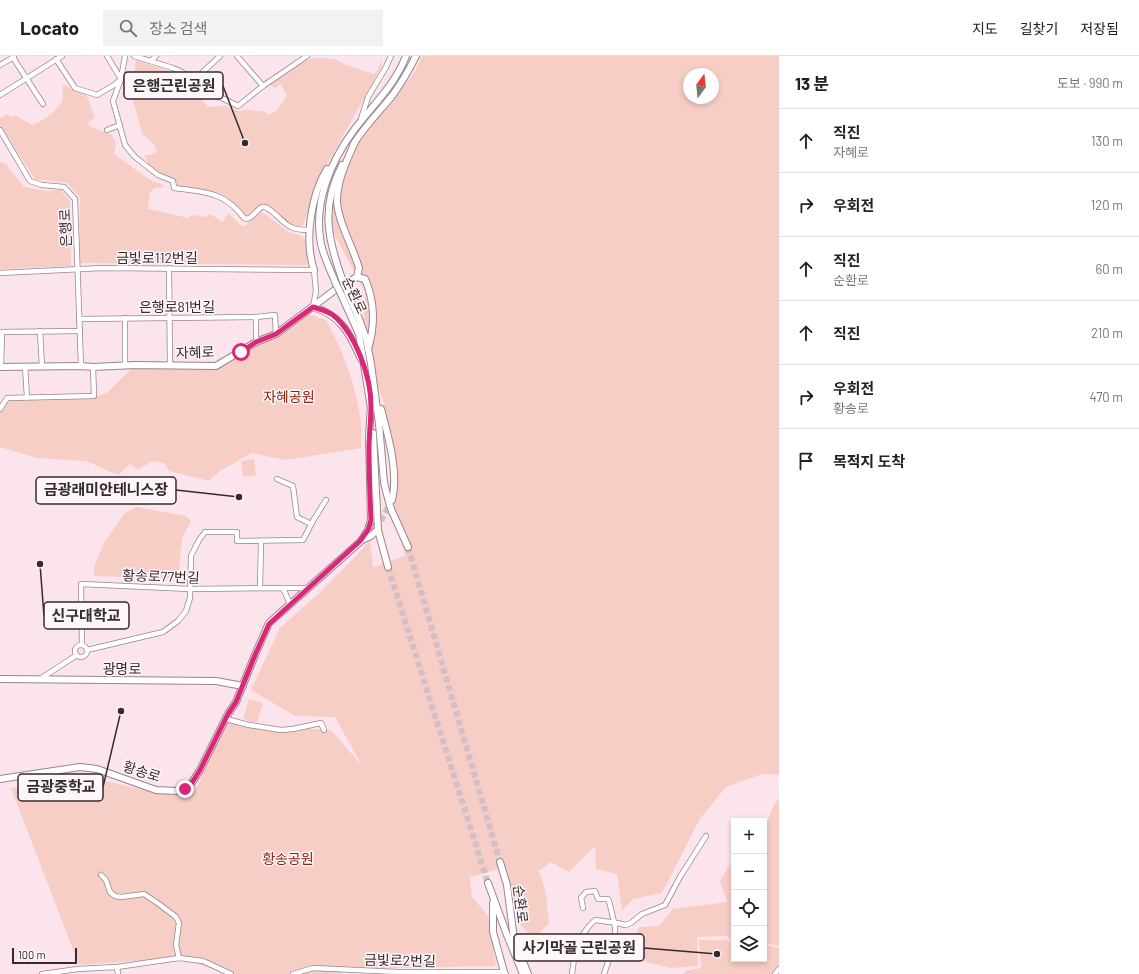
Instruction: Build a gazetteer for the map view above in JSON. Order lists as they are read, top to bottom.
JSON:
{
  "streets": {
    "main road": [
      "순환로",
      "자혜로",
      "광명로",
      "황송로"
    ],
    "street": [
      "은행로",
      "금빛로112번길",
      "은행로81번길",
      "황송로77번길",
      "금빛로2번길"
    ]
  },
  "crossings": [
    ["은행로", "금빛로112번길"],
    ["은행로", "은행로81번길"],
    ["은행로", "자혜로"],
    ["은행로81번길", "자혜로"],
    ["황송로77번길", "황송로"],
    ["광명로", "황송로"]
  ],
  "parks": ["자혜공원", "황송공원"],
  "places": [
    "은행근린공원",
    "금광래미안테니스장",
    "신구대학교",
    "금광중학교",
    "사기막골 근린공원"
  ],
  "scale_bar": "100 m",
  "north": "top",
  "page": {
    "header": "Locato",
    "search": "장소 검색",
    "nav": ["지도", "길찾기", "저장됨"],
    "heading": ["13 분", "도보 · 990 m"],
    "list": [
      ["직진", "자혜로", "130 m"],
      ["우회전", "120 m"],
      ["직진", "순환로", "60 m"],
      ["직진", "210 m"],
      ["우회전", "황송로", "470 m"],
      "목적지 도착"
    ],
    "map_buttons": ["+", "−"],
    "scale": "100 m"
  }
}
